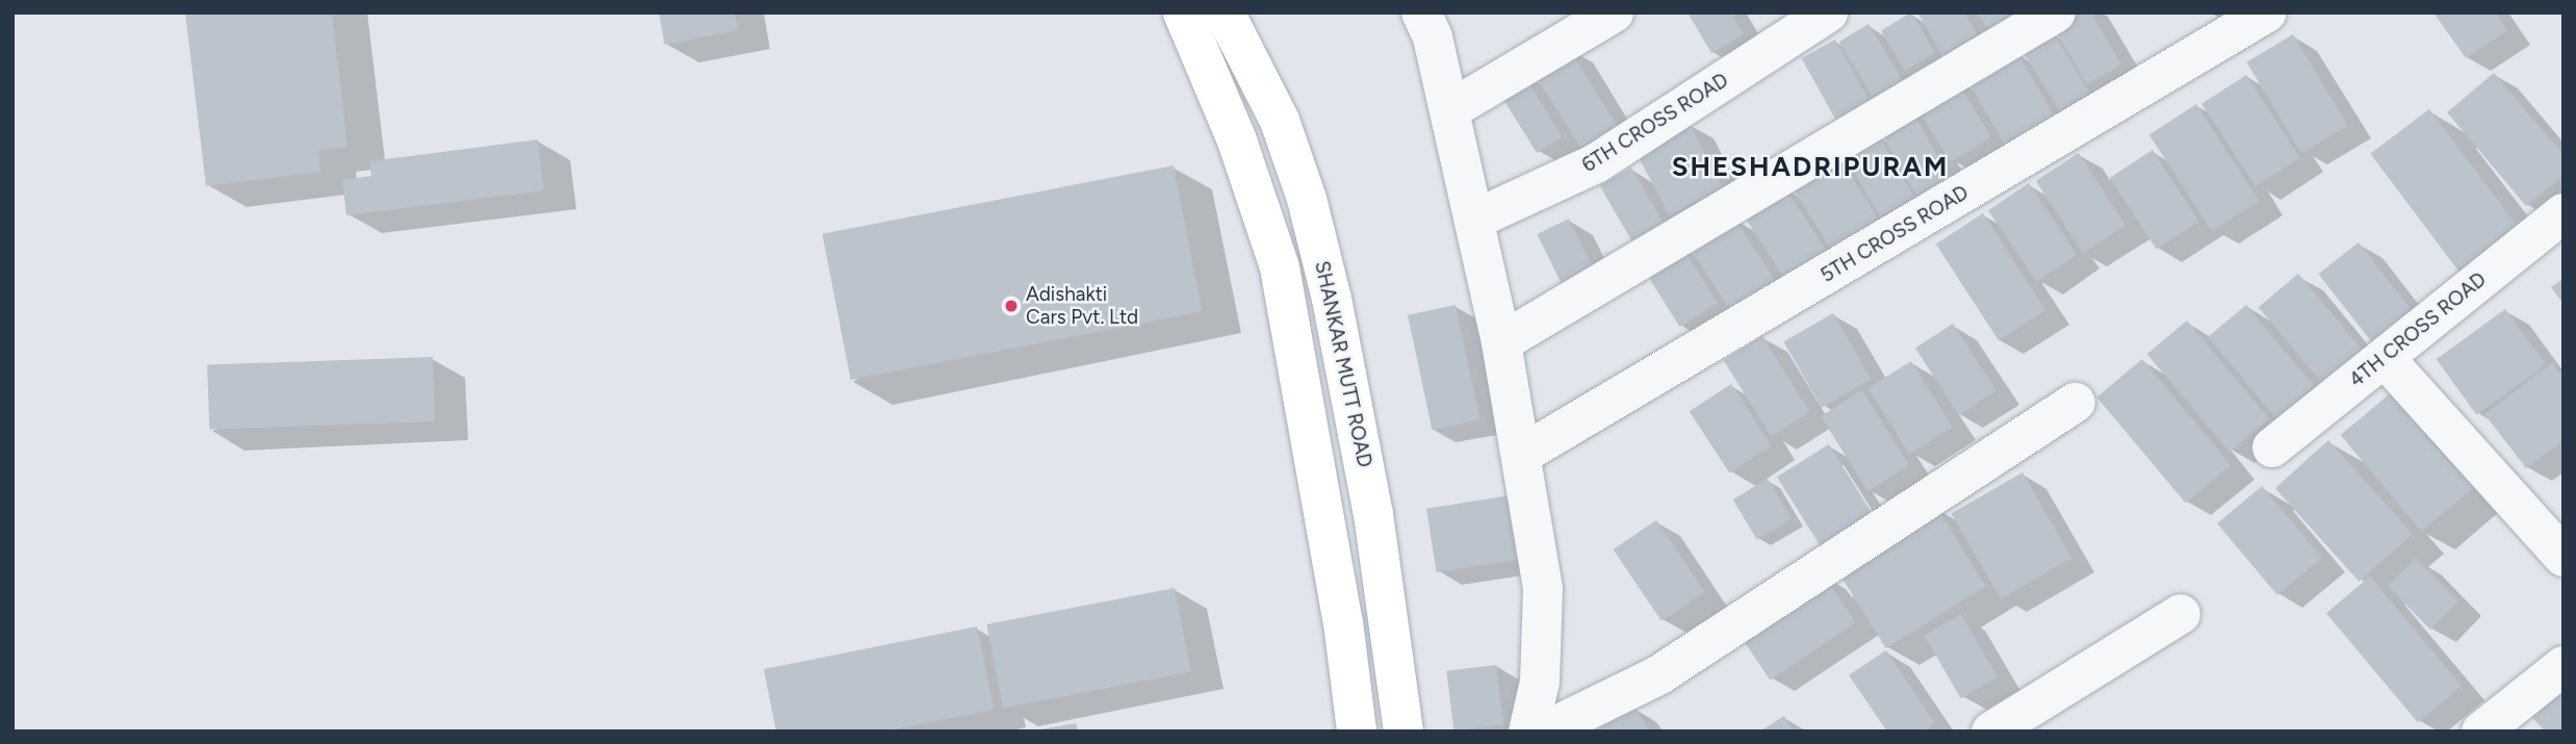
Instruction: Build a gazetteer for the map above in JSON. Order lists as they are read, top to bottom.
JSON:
{
  "streets": {
    "main road": ["SHANKAR MUTT ROAD"],
    "street": ["6TH CROSS ROAD", "5TH CROSS ROAD", "4TH CROSS ROAD"]
  },
  "districts": ["SHESHADRIPURAM"],
  "places": ["Adishakti Cars Pvt. Ltd"]
}
